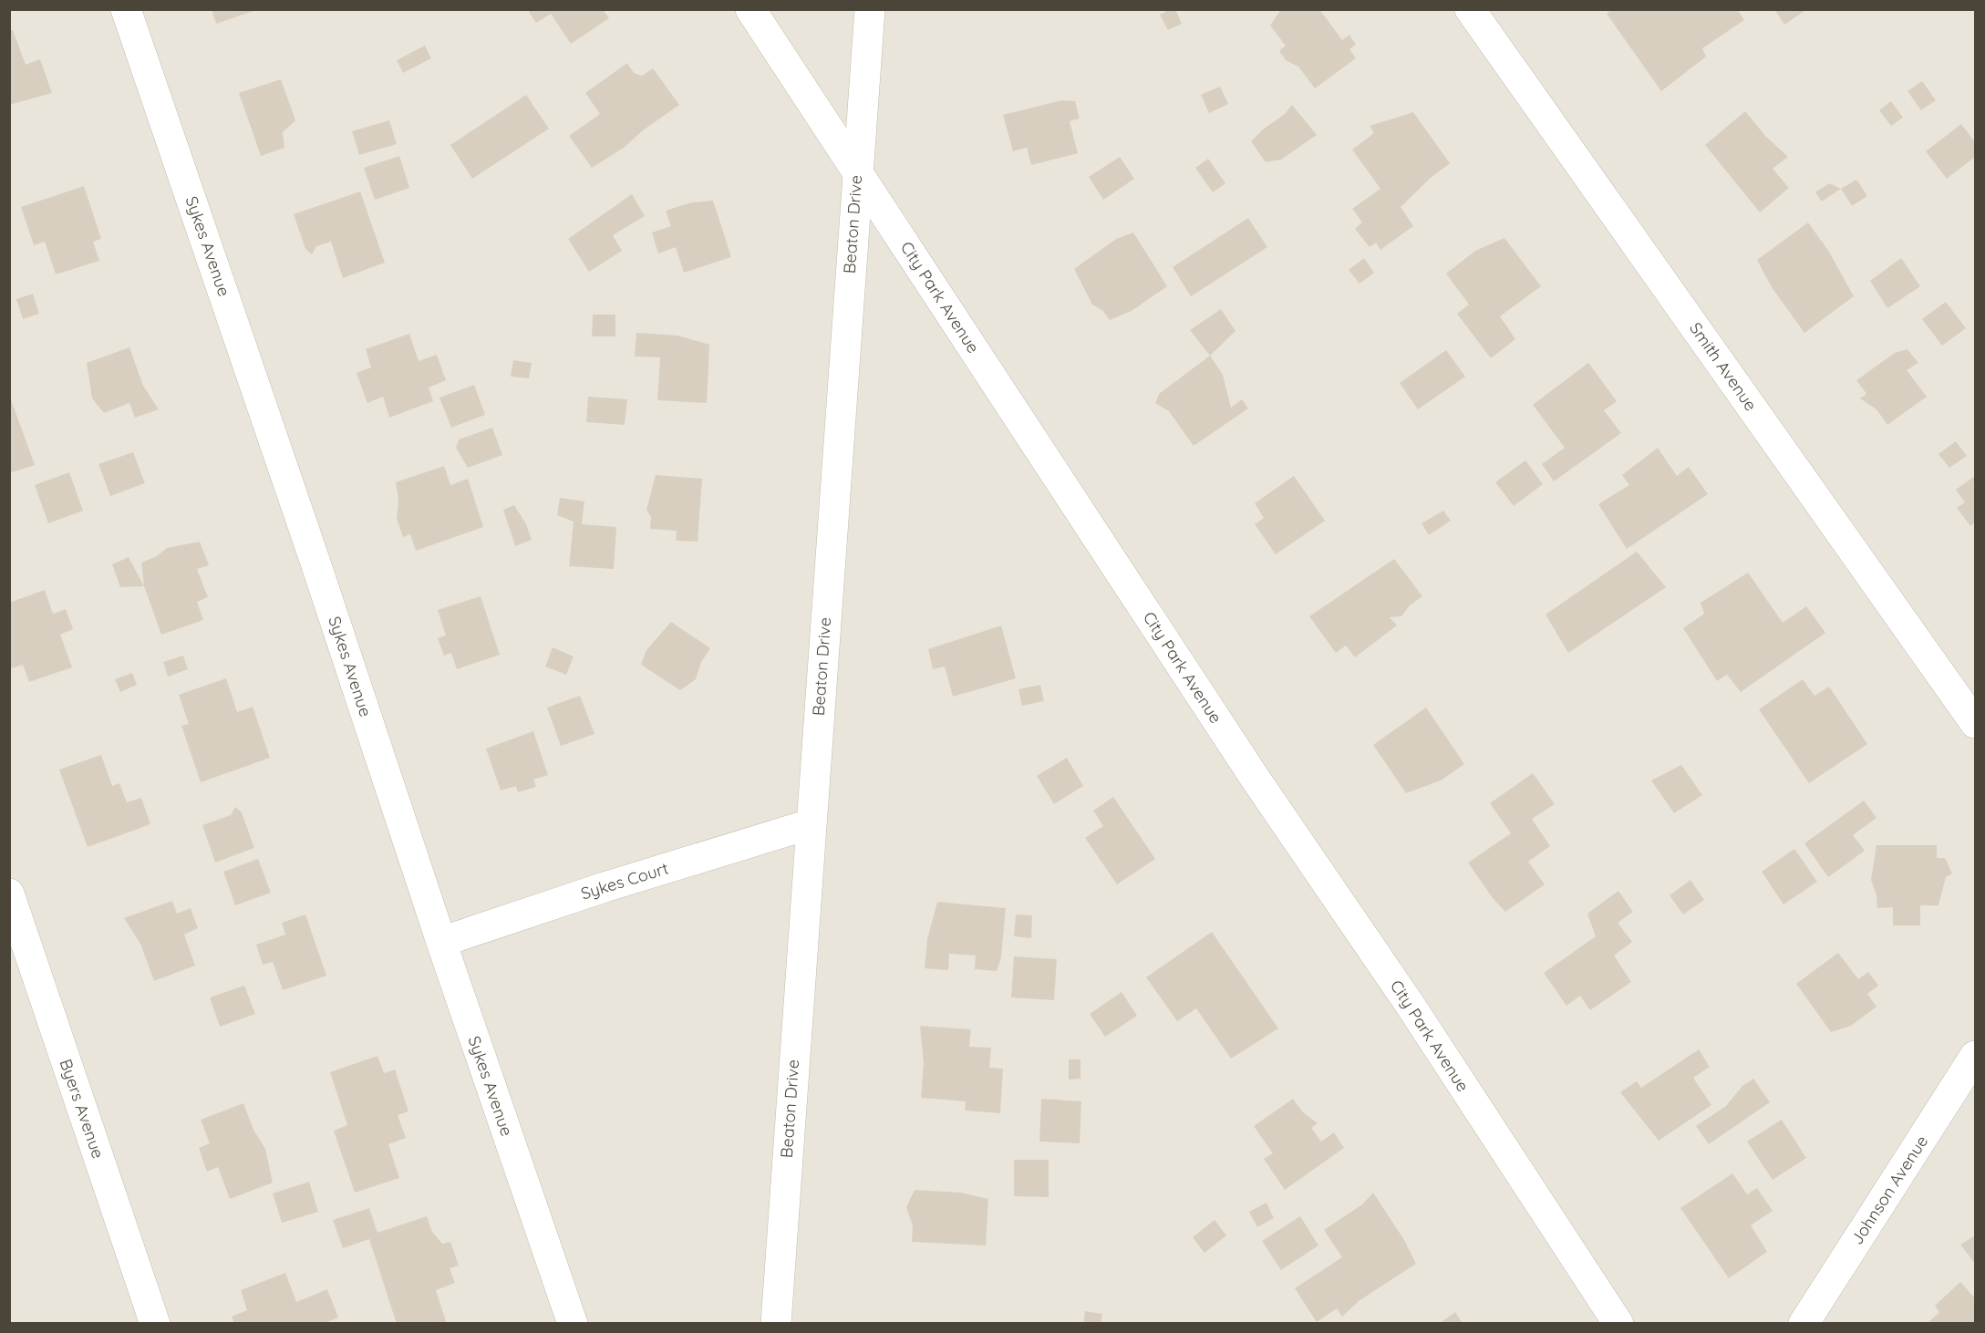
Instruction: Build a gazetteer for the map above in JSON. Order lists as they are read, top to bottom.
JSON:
{
  "streets": {
    "street": [
      "Beaton Drive",
      "Sykes Avenue",
      "City Park Avenue",
      "Smith Avenue",
      "Sykes Court",
      "Byers Avenue",
      "Johnson Avenue"
    ]
  },
  "crossings": [
    ["Beaton Drive", "City Park Avenue"],
    ["Beaton Drive", "Sykes Court"],
    ["Sykes Avenue", "Sykes Court"]
  ]
}
